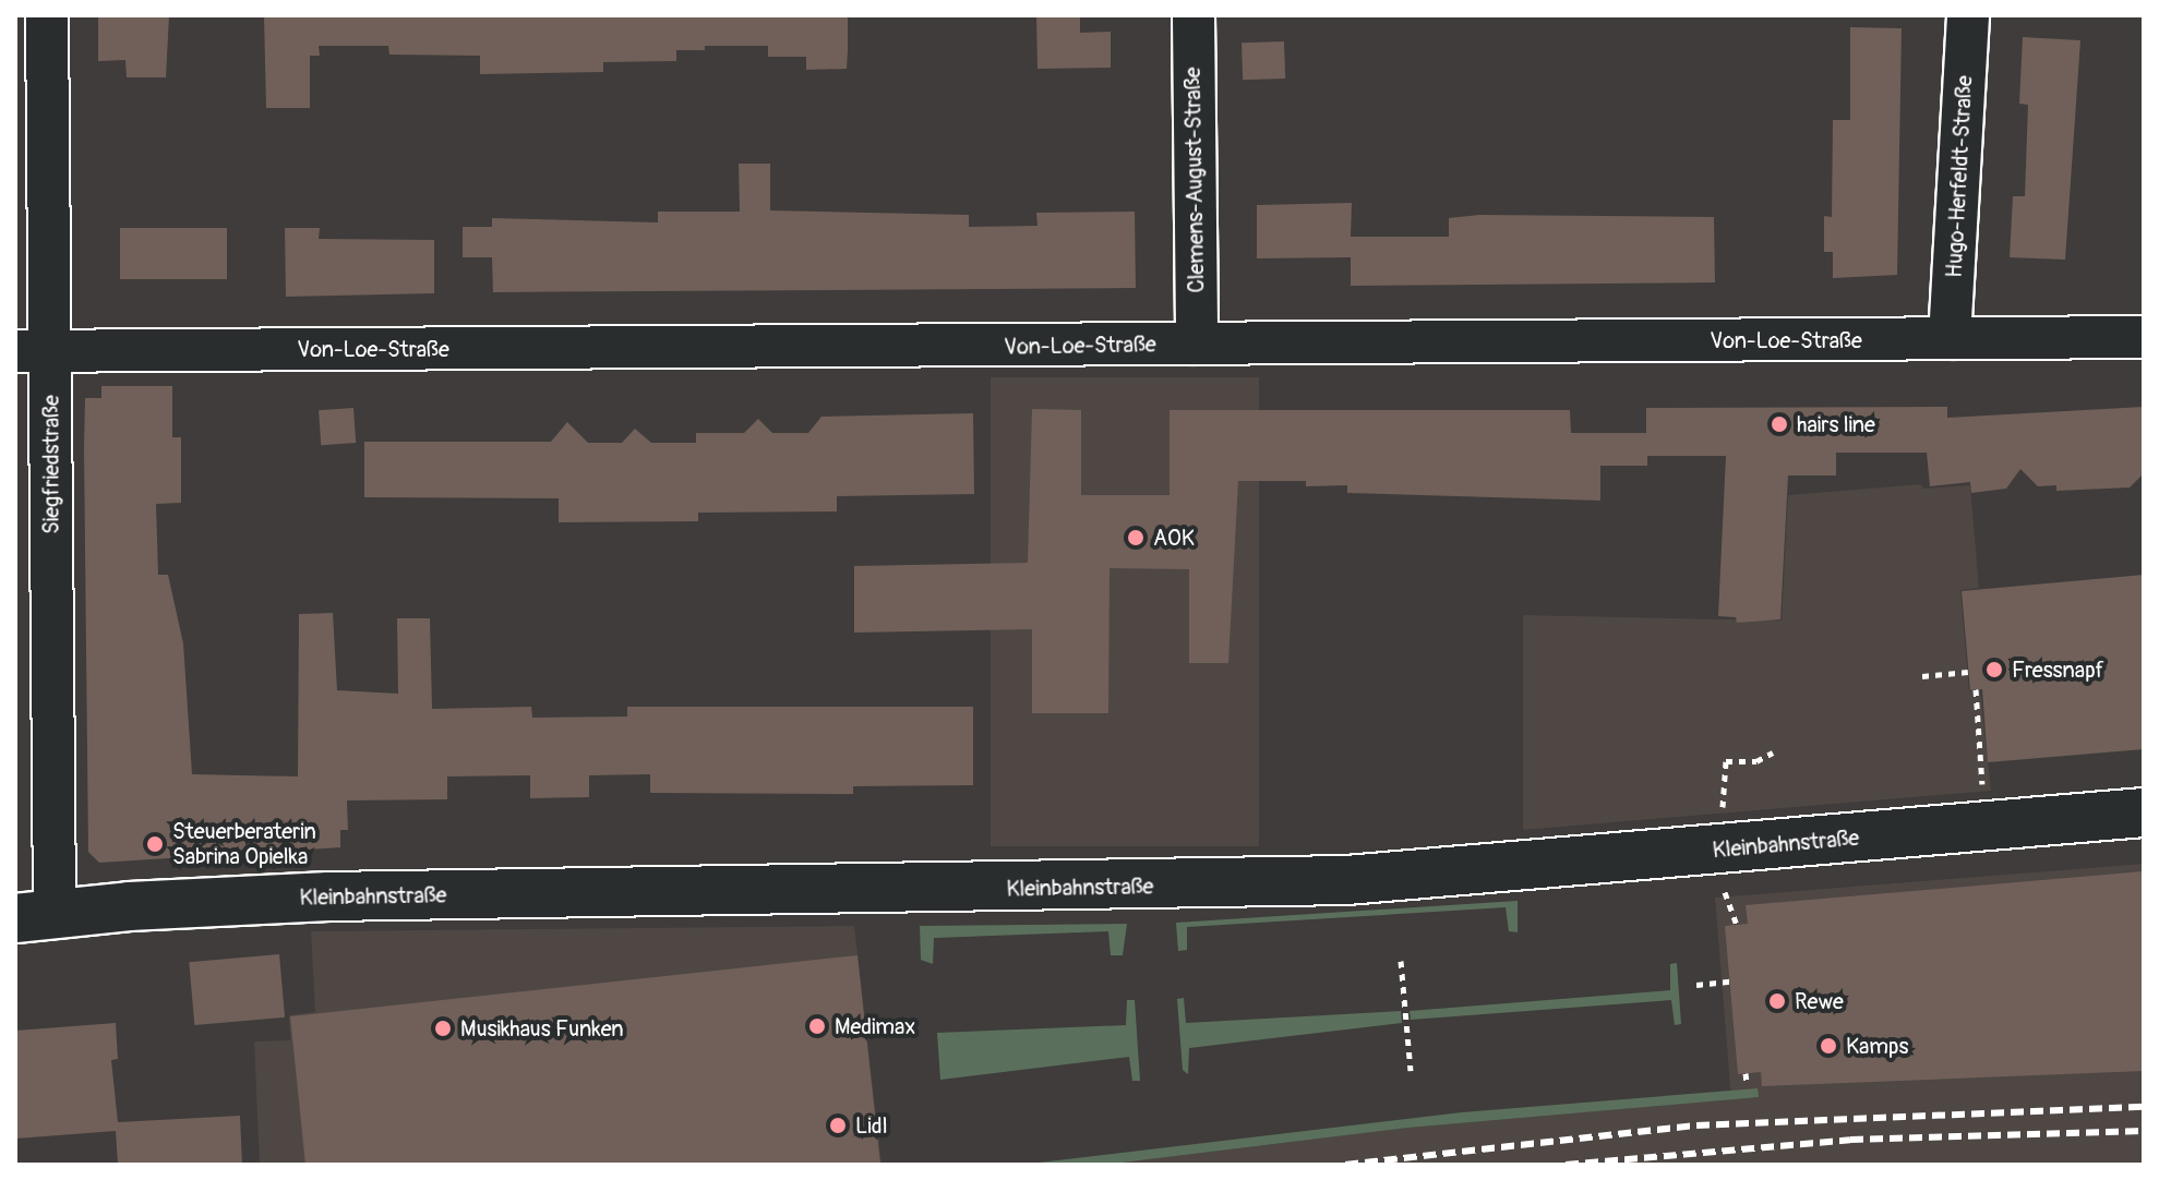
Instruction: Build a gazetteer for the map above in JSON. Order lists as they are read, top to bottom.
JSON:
{
  "streets": {
    "street": [
      "Hugo-Herfeldt-Straße",
      "Clemens-August-Straße",
      "Von-Loe-Straße",
      "Siegfriedstraße",
      "Kleinbahnstraße"
    ]
  },
  "crossings": [
    ["Hugo-Herfeldt-Straße", "Von-Loe-Straße"],
    ["Clemens-August-Straße", "Von-Loe-Straße"],
    ["Von-Loe-Straße", "Siegfriedstraße"],
    ["Siegfriedstraße", "Kleinbahnstraße"]
  ],
  "places": [
    "hairs line",
    "AOK",
    "Fressnapf",
    "Steuerberaterin Sabrina Opielka",
    "Rewe",
    "Medimax",
    "Musikhaus Funken",
    "Kamps",
    "Lidl"
  ]
}
